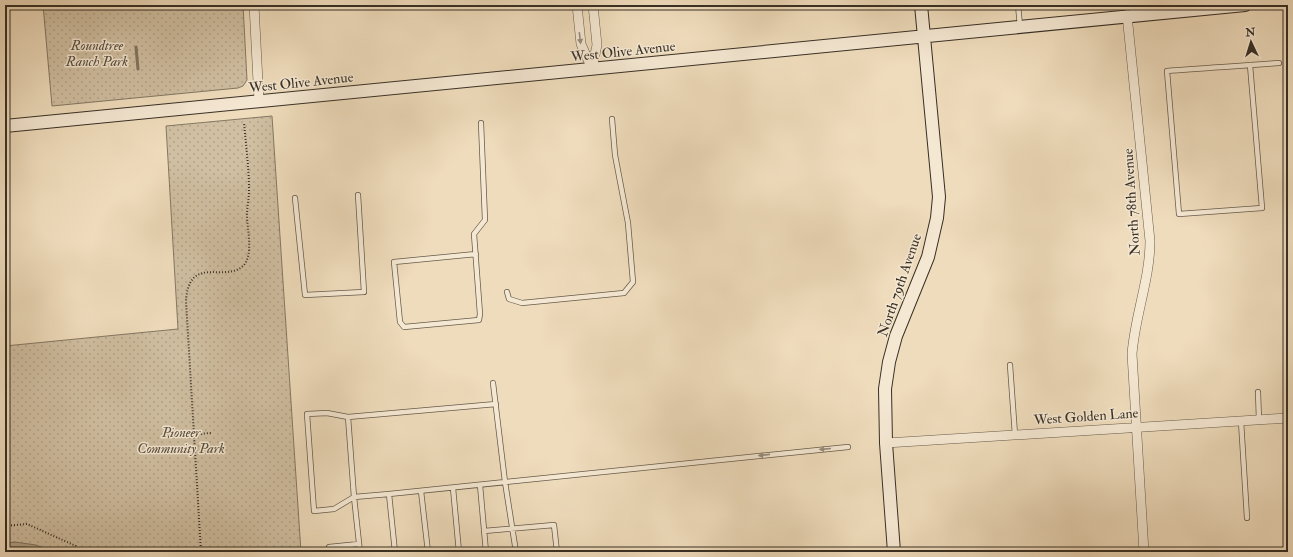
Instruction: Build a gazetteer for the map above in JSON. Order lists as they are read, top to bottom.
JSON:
{
  "streets": {
    "main road": ["West Olive Avenue", "North 79th Avenue"],
    "street": ["North 78th Avenue", "West Golden Lane"]
  },
  "crossings": [
    ["West Olive Avenue", "North 78th Avenue"],
    ["West Olive Avenue", "North 79th Avenue"],
    ["North 78th Avenue", "West Golden Lane"],
    ["North 79th Avenue", "West Golden Lane"]
  ],
  "parks": ["Roundtree Ranch Park", "Pioneer Community Park"],
  "north": "top"
}
